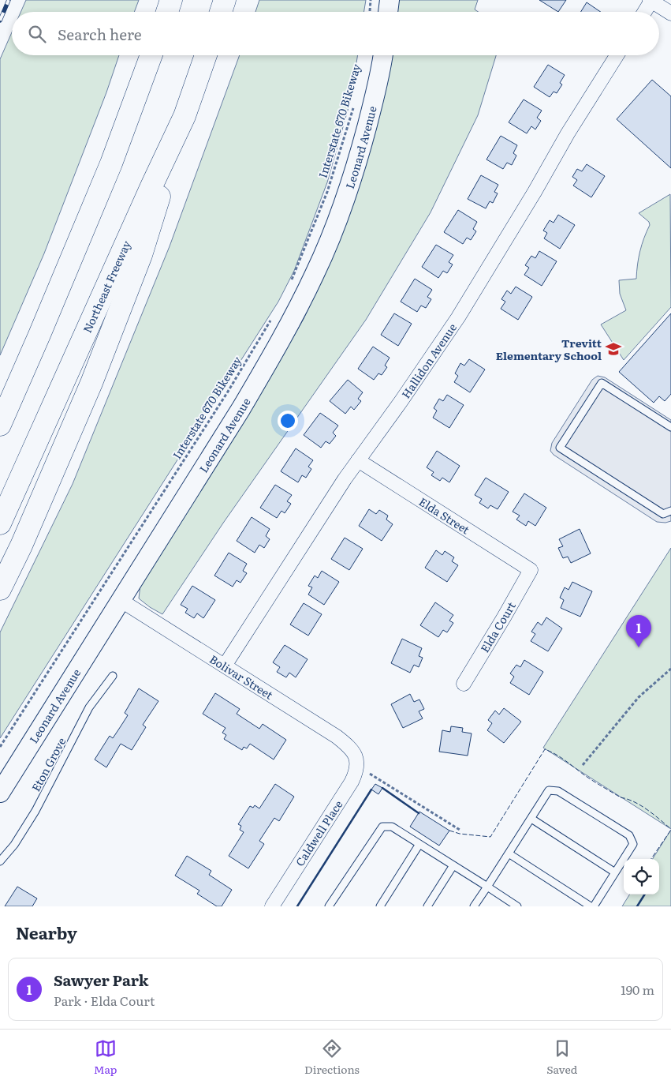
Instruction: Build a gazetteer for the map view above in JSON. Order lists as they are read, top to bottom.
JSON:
{
  "streets": {
    "highway": ["Northeast Freeway"],
    "street": [
      "Leonard Avenue",
      "Hallidon Avenue",
      "Elda Street",
      "Elda Court",
      "Bolivar Street",
      "Caldwell Place"
    ],
    "lane": ["Eton Grove"],
    "path": ["Interstate 670 Bikeway"]
  },
  "crossings": [
    ["Leonard Avenue", "Bolivar Street"],
    ["Hallidon Avenue", "Elda Street"],
    ["Hallidon Avenue", "Bolivar Street"],
    ["Elda Street", "Elda Court"],
    ["Bolivar Street", "Caldwell Place"]
  ],
  "places": {
    "school or university": ["Trevitt Elementary School"]
  },
  "page": {
    "search": "Search here",
    "pins": "1",
    "heading": "Nearby",
    "list": [
      {
        "mark": "1",
        "name": "Sawyer Park",
        "note": "Park · Elda Court",
        "value": "190 m"
      }
    ],
    "nav": ["Map", "Directions", "Saved"]
  }
}
